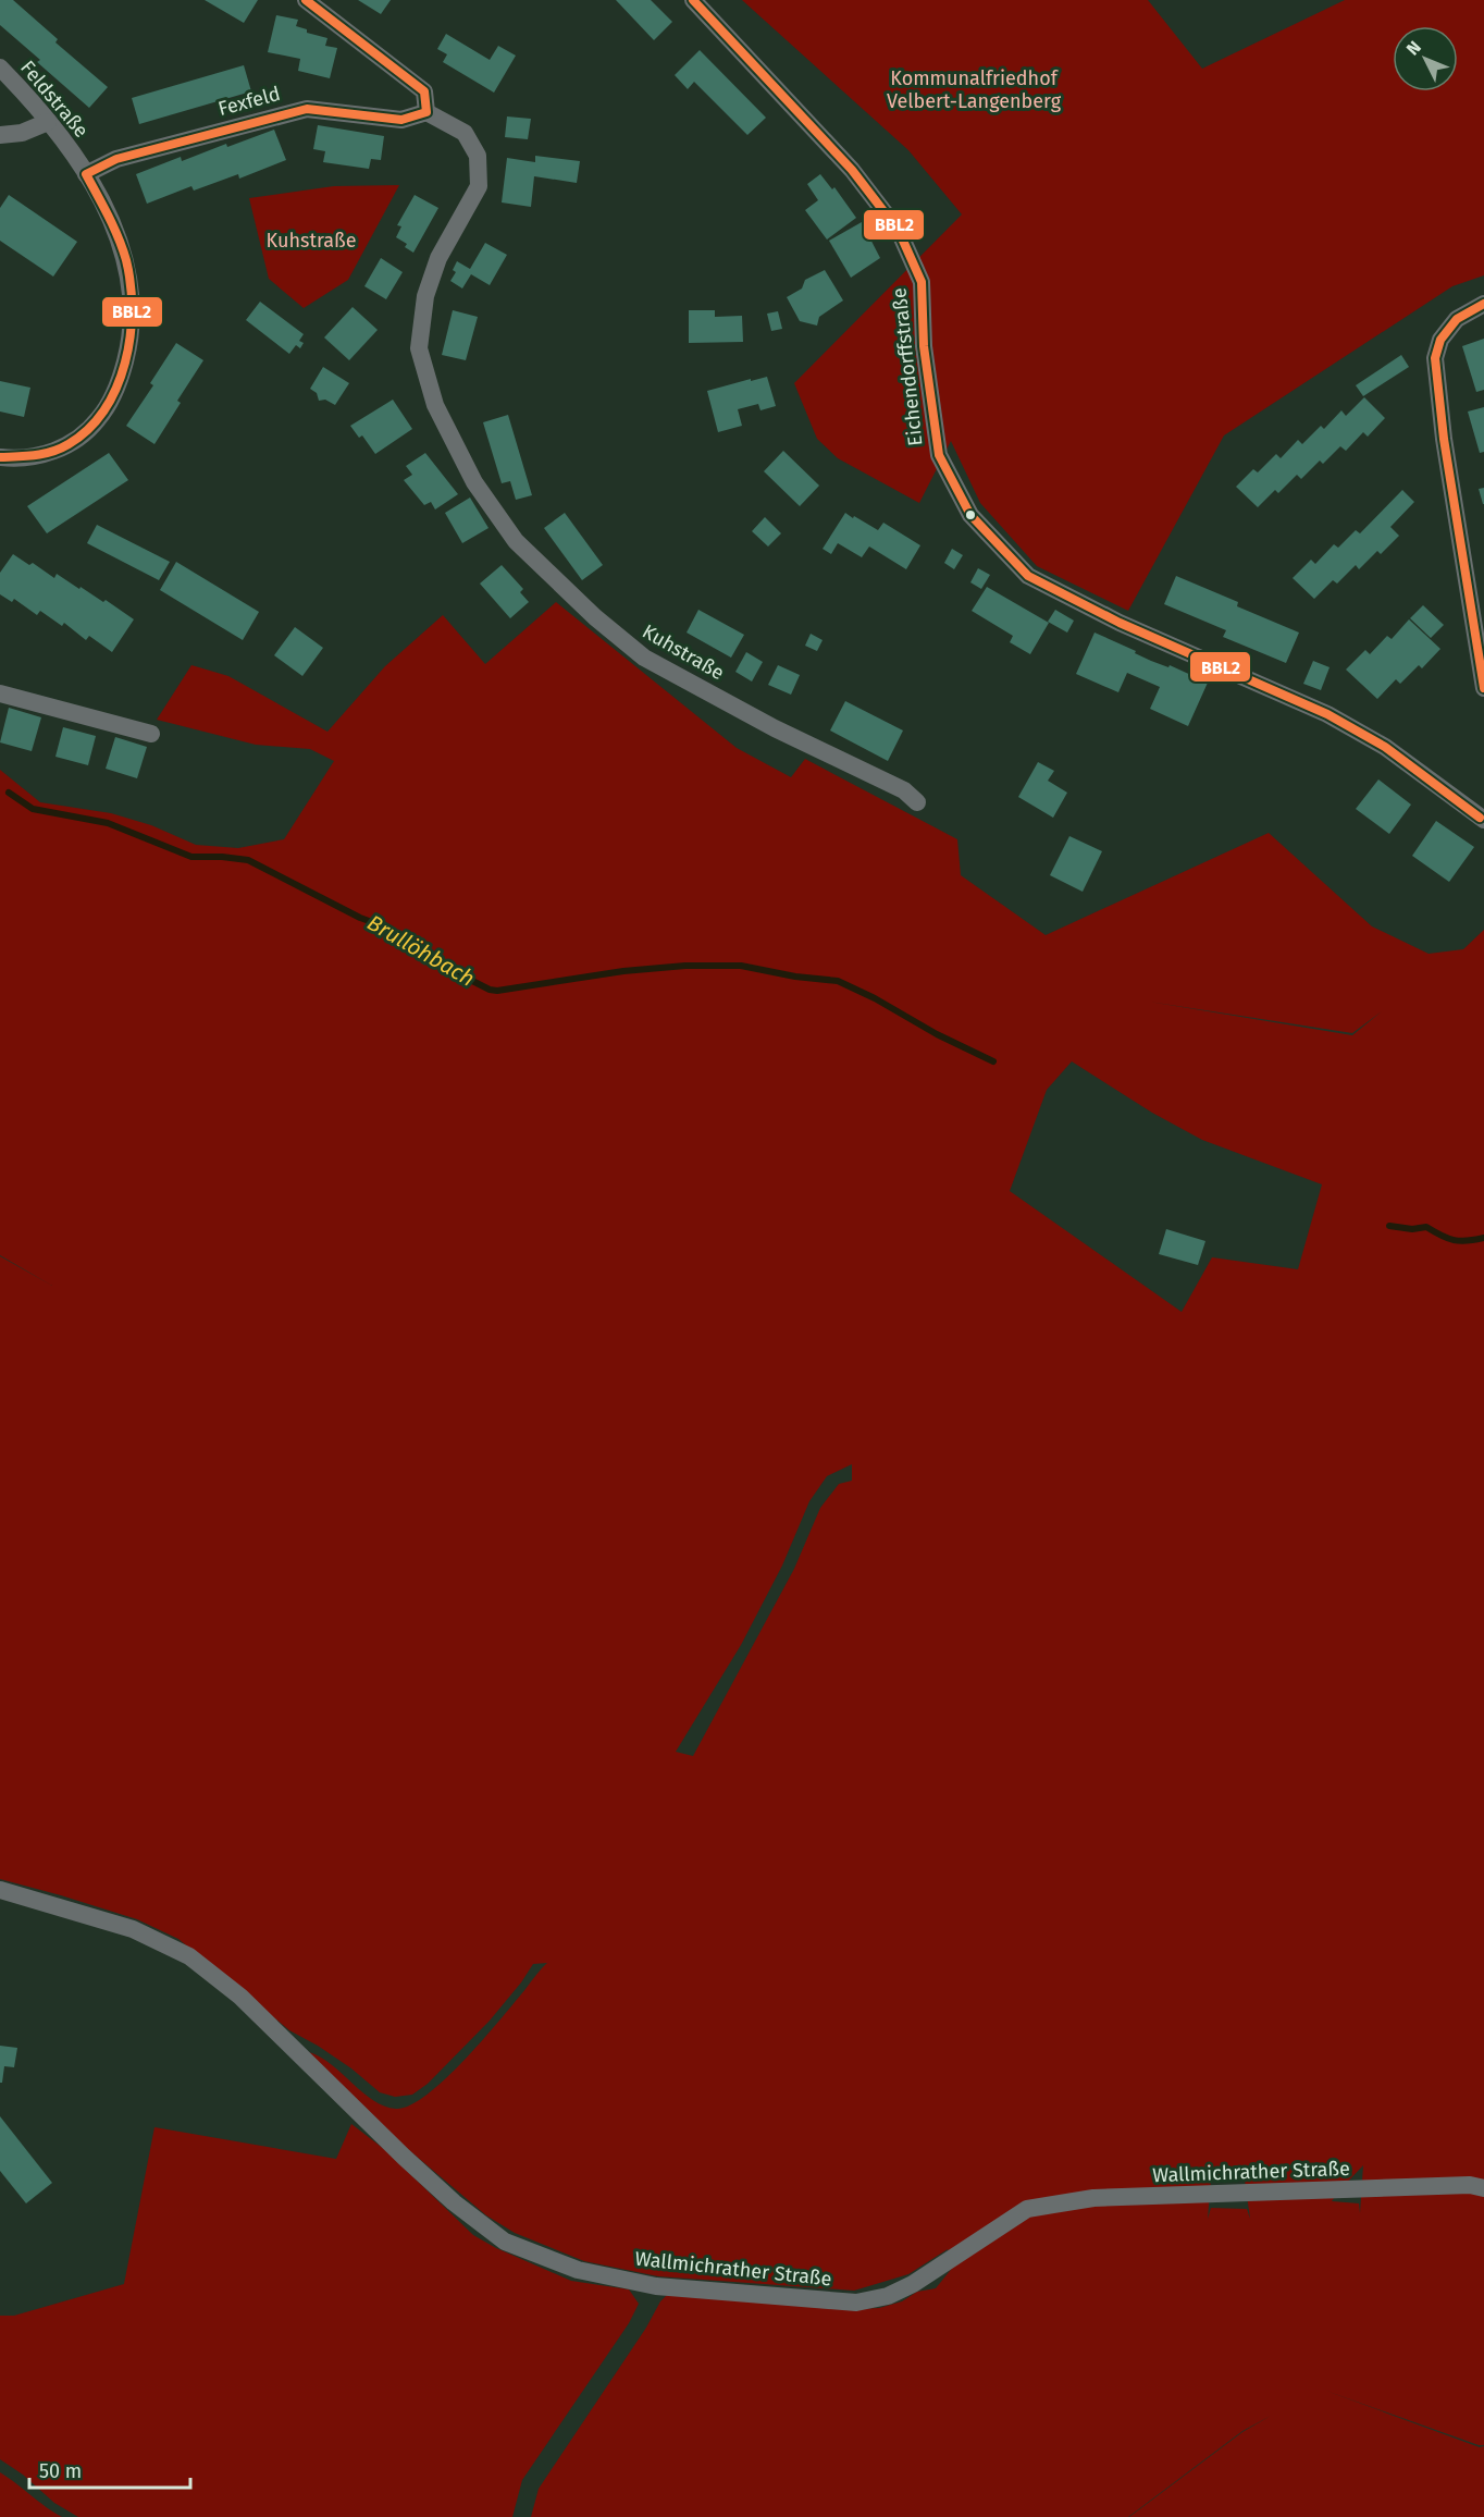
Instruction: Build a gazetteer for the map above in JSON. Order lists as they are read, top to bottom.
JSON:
{
  "streets": {
    "street": [
      "Feldstraße",
      "Fexfeld",
      "Eichendorffstraße",
      "Kuhstraße",
      "Wallmichrather Straße"
    ]
  },
  "crossings": [
    ["Feldstraße", "Fexfeld"],
    ["Fexfeld", "Kuhstraße"]
  ],
  "water": ["Brullöhbach"],
  "parks": ["Kommunalfriedhof Velbert-Langenberg", "Kuhstraße"],
  "lines": ["transit line BBL2"],
  "scale_bar": "50 m",
  "north": "top left"
}
